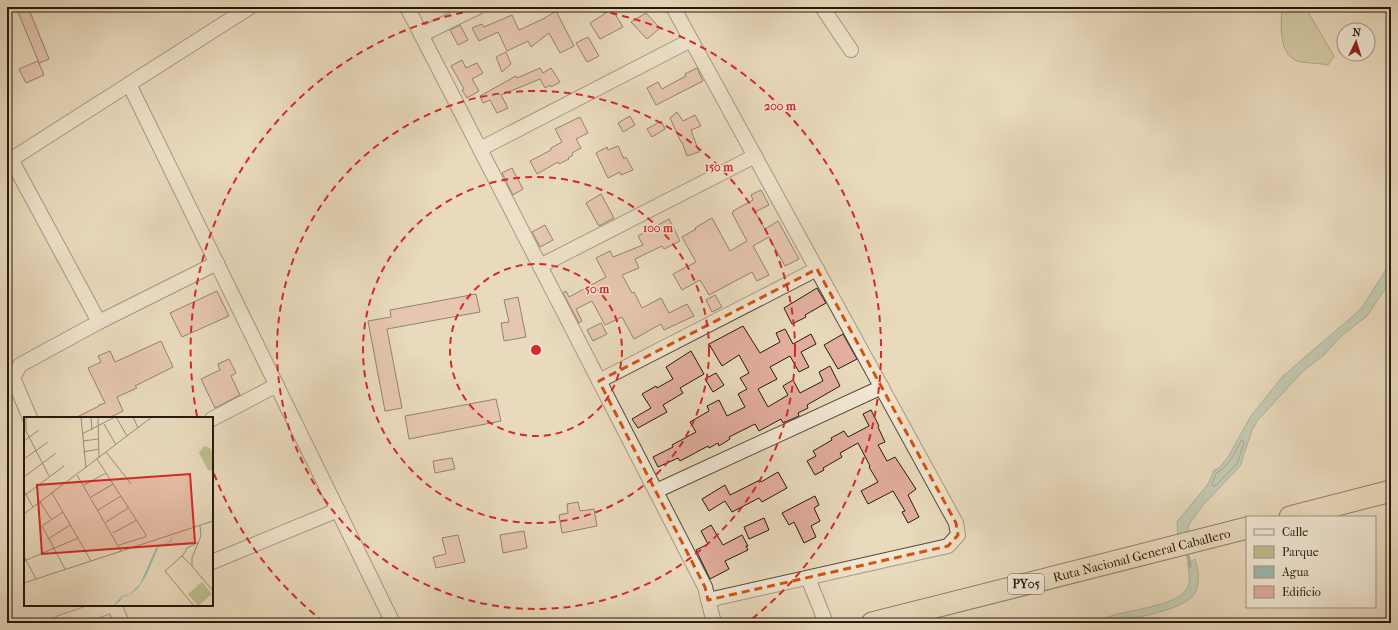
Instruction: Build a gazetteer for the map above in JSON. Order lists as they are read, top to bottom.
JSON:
{
  "streets": {
    "highway": ["Ruta Nacional General Caballero", "PY05"]
  },
  "legend": [
    "Calle",
    "Parque",
    "Agua",
    "Edificio"
  ],
  "north": "top",
  "rings": [
    "200 m",
    "150 m",
    "100 m",
    "50 m"
  ]
}
